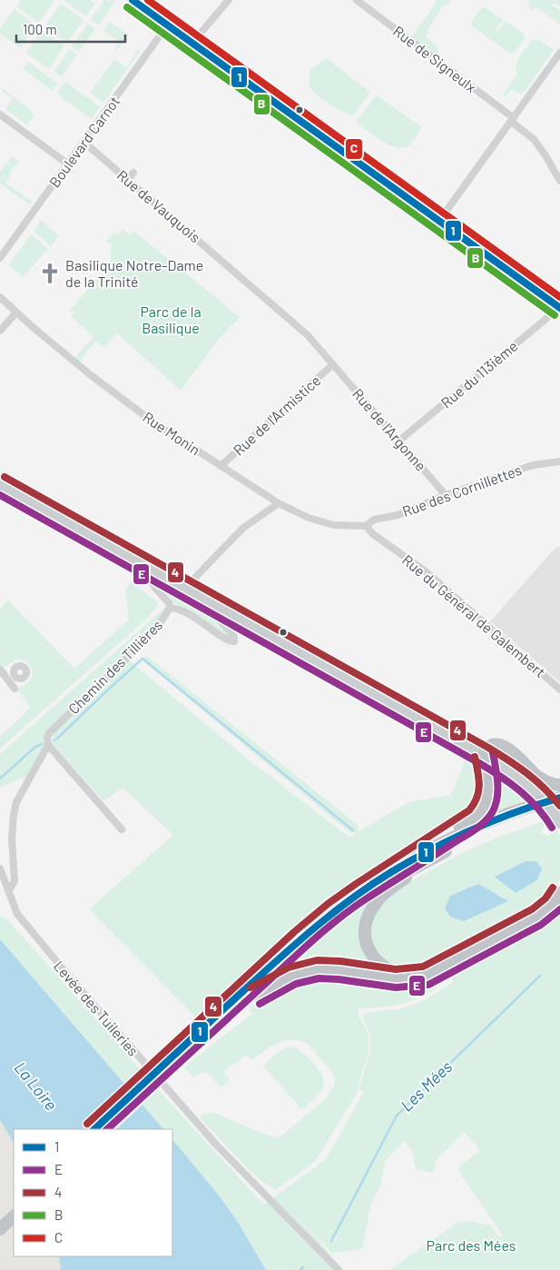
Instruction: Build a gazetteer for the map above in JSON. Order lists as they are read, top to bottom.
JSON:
{
  "streets": {
    "street": [
      "Rue de Signeulx",
      "Boulevard Carnot",
      "Rue de Vauquois",
      "Rue du 113ième",
      "Rue de l'Armistice",
      "Rue de l'Argonne",
      "Rue Monin",
      "Rue des Cornillettes",
      "Rue du Général de Galembert",
      "Chemin des Tillières",
      "Levée des Tuileries"
    ]
  },
  "crossings": [
    ["Boulevard Carnot", "Rue de Vauquois"],
    ["Rue de Vauquois", "Rue de l'Armistice"],
    ["Rue de Vauquois", "Rue de l'Argonne"],
    ["Rue du 113ième", "Rue de l'Argonne"],
    ["Rue de l'Armistice", "Rue de l'Argonne"],
    ["Rue de l'Armistice", "Rue Monin"],
    ["Rue de l'Argonne", "Rue des Cornillettes"],
    ["Rue Monin", "Rue des Cornillettes"],
    ["Rue Monin", "Rue du Général de Galembert"],
    ["Rue des Cornillettes", "Rue du Général de Galembert"],
    ["Chemin des Tillières", "Levée des Tuileries"]
  ],
  "water": ["La Loire", "Les Mées"],
  "parks": ["Parc de la Basilique", "Parc des Mées"],
  "places": {
    "church": ["Basilique Notre-Dame de la Trinité"]
  },
  "lines": [
    "transit line 1",
    "transit line C",
    "transit line B",
    "transit line 4",
    "transit line E"
  ],
  "legend": [
    "1",
    "E",
    "4",
    "B",
    "C"
  ],
  "scale_bar": "100 m"
}
